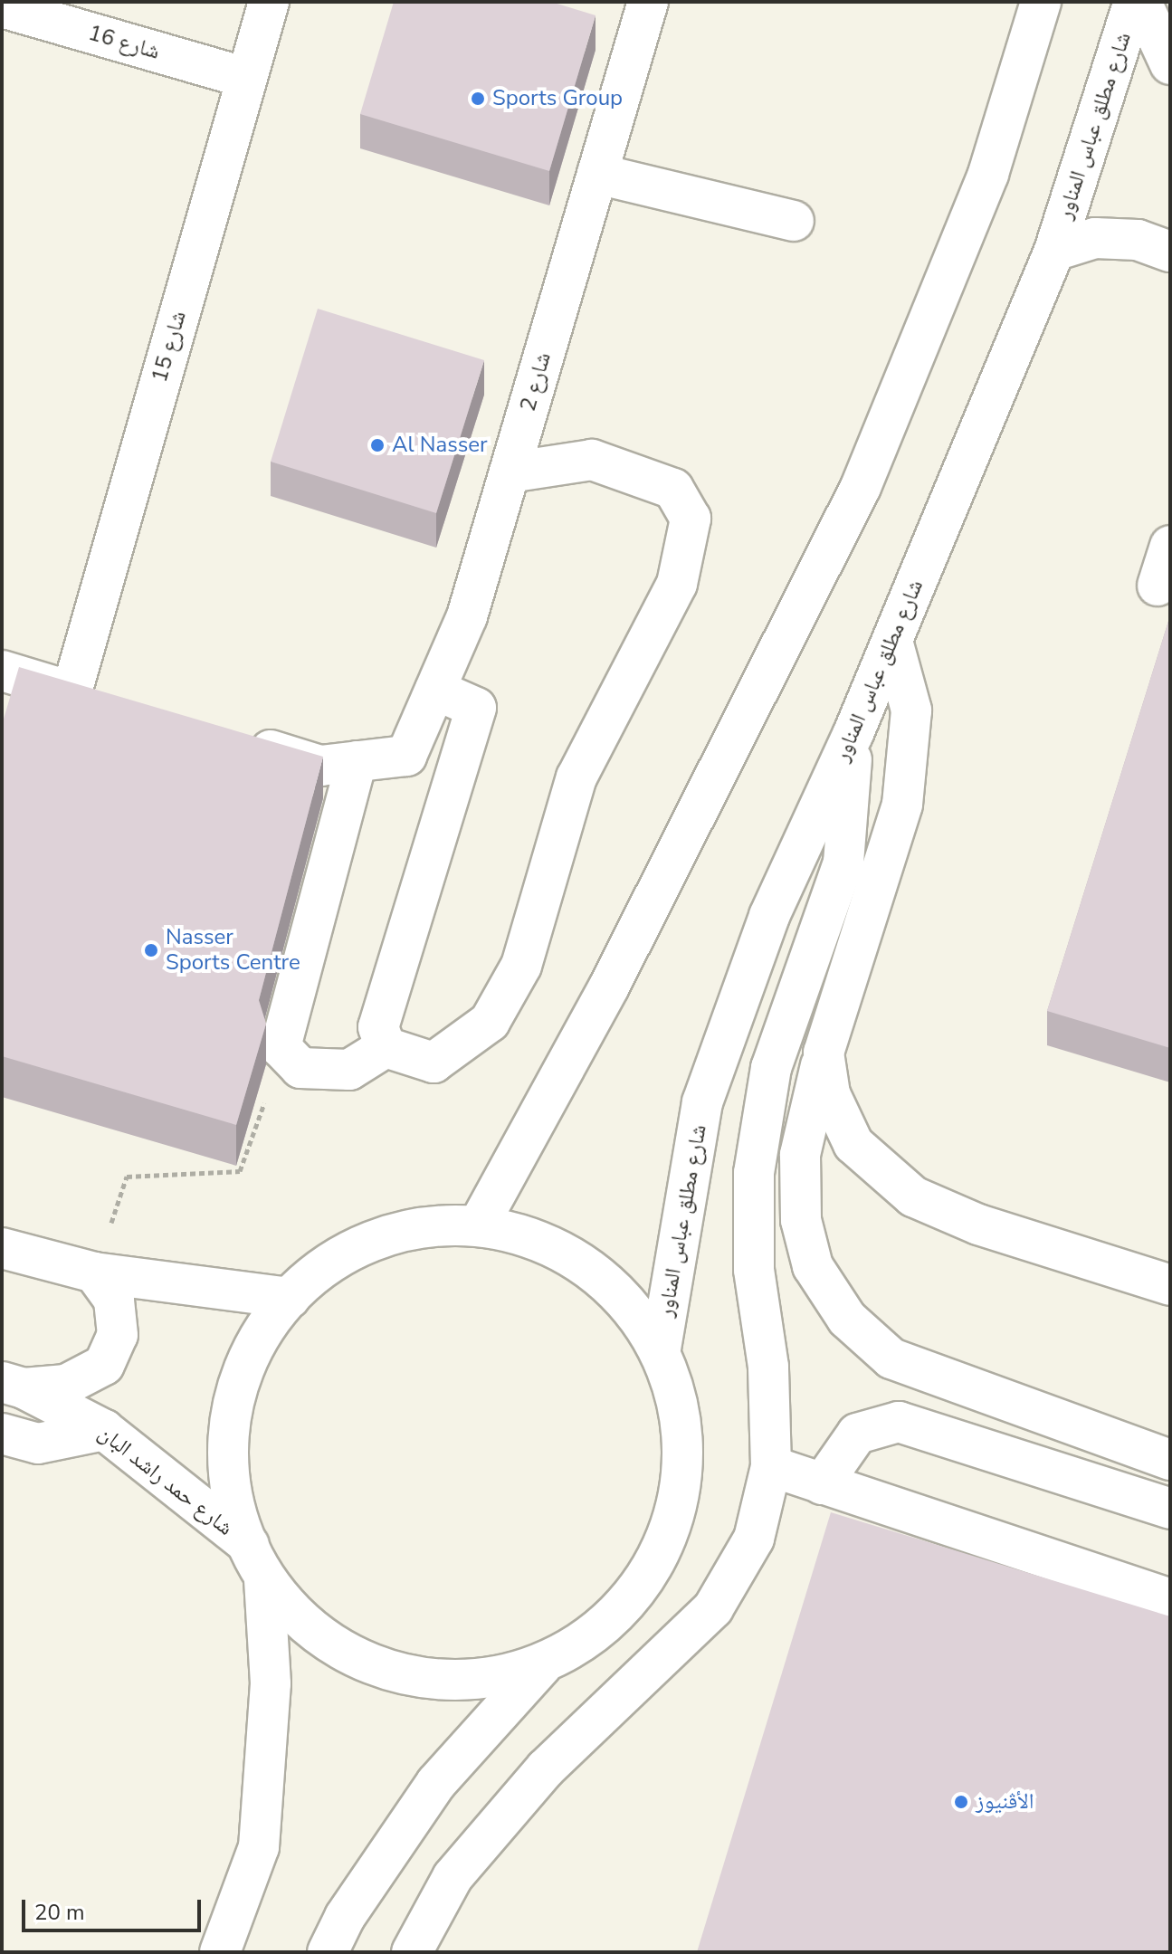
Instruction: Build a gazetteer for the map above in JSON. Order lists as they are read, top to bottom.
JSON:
{
  "streets": {
    "street": [
      "شارع 16",
      "شارع مطلق عباس المناور",
      "شارع 15",
      "شارع 2",
      "شارع حمد راشد البان"
    ]
  },
  "crossings": [
    ["شارع 16", "شارع 15"]
  ],
  "places": [
    "Sports Group",
    "Al Nasser",
    "Nasser Sports Centre",
    "الأڤنيوز"
  ],
  "scale_bar": "20 m"
}
